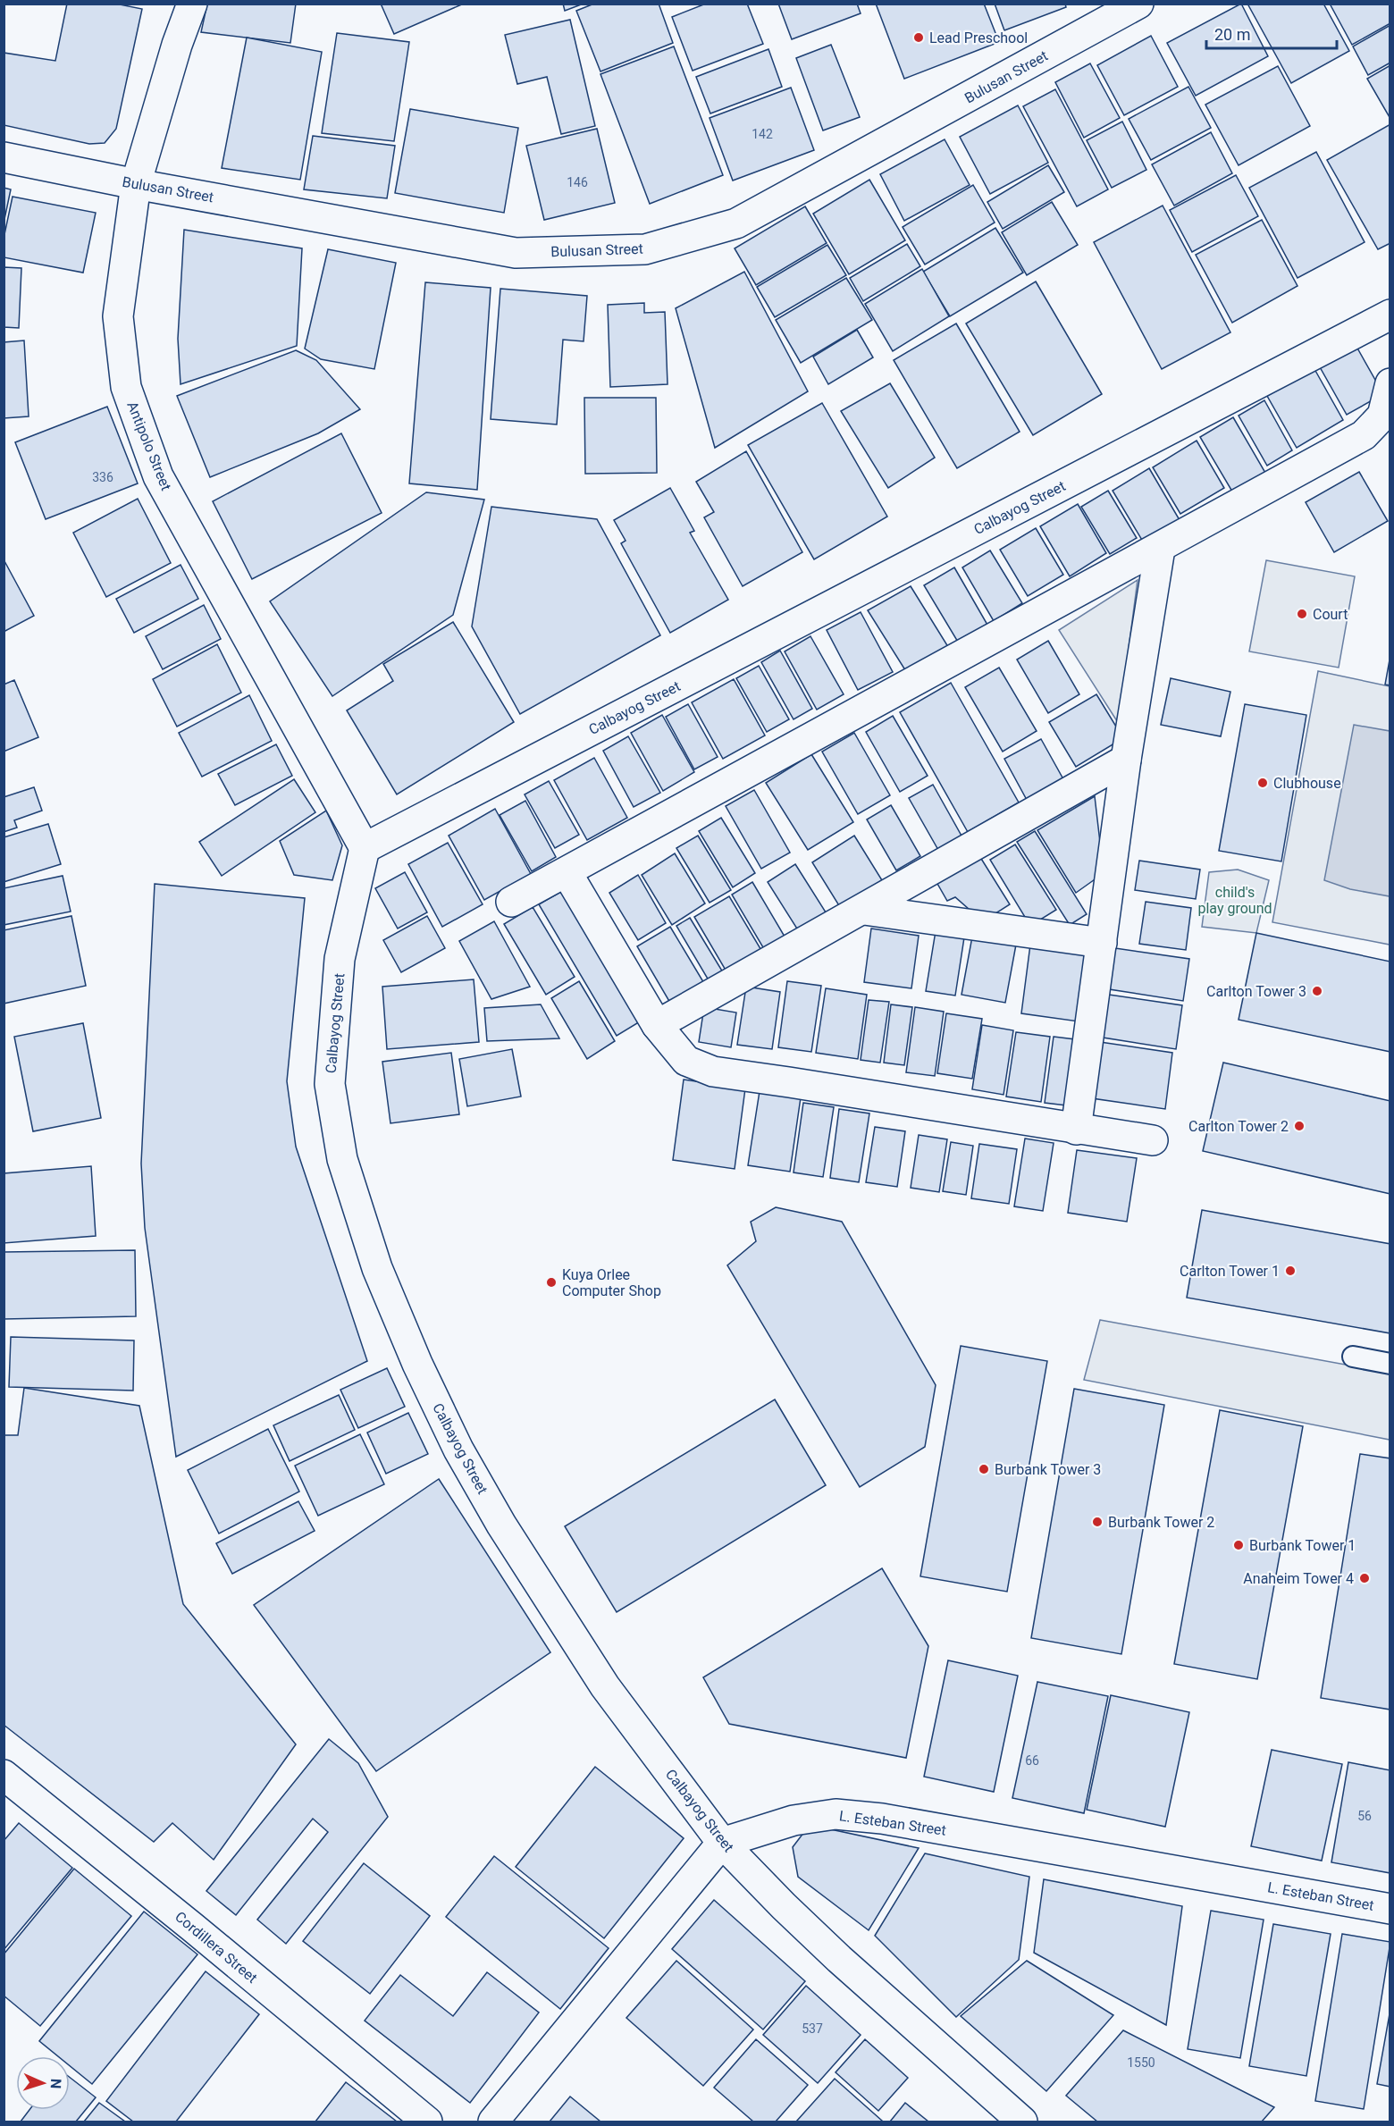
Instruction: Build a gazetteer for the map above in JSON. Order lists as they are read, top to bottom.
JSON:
{
  "streets": {
    "street": [
      "Bulusan Street",
      "Antipolo Street",
      "Calbayog Street",
      "L. Esteban Street",
      "Cordillera Street"
    ]
  },
  "crossings": [
    ["Bulusan Street", "Antipolo Street"],
    ["Antipolo Street", "Calbayog Street"],
    ["Calbayog Street", "L. Esteban Street"]
  ],
  "parks": ["child's play ground"],
  "places": [
    "Lead Preschool",
    "Court",
    "Clubhouse",
    "Carlton Tower 3",
    "Carlton Tower 2",
    "Carlton Tower 1",
    "Kuya Orlee Computer Shop",
    "Burbank Tower 3",
    "Burbank Tower 2",
    "Burbank Tower 1",
    "Anaheim Tower 4"
  ],
  "house_numbers": [
    "142",
    "146",
    "336",
    "66",
    "56",
    "537",
    "1550"
  ],
  "scale_bar": "20 m",
  "north": "right"
}
